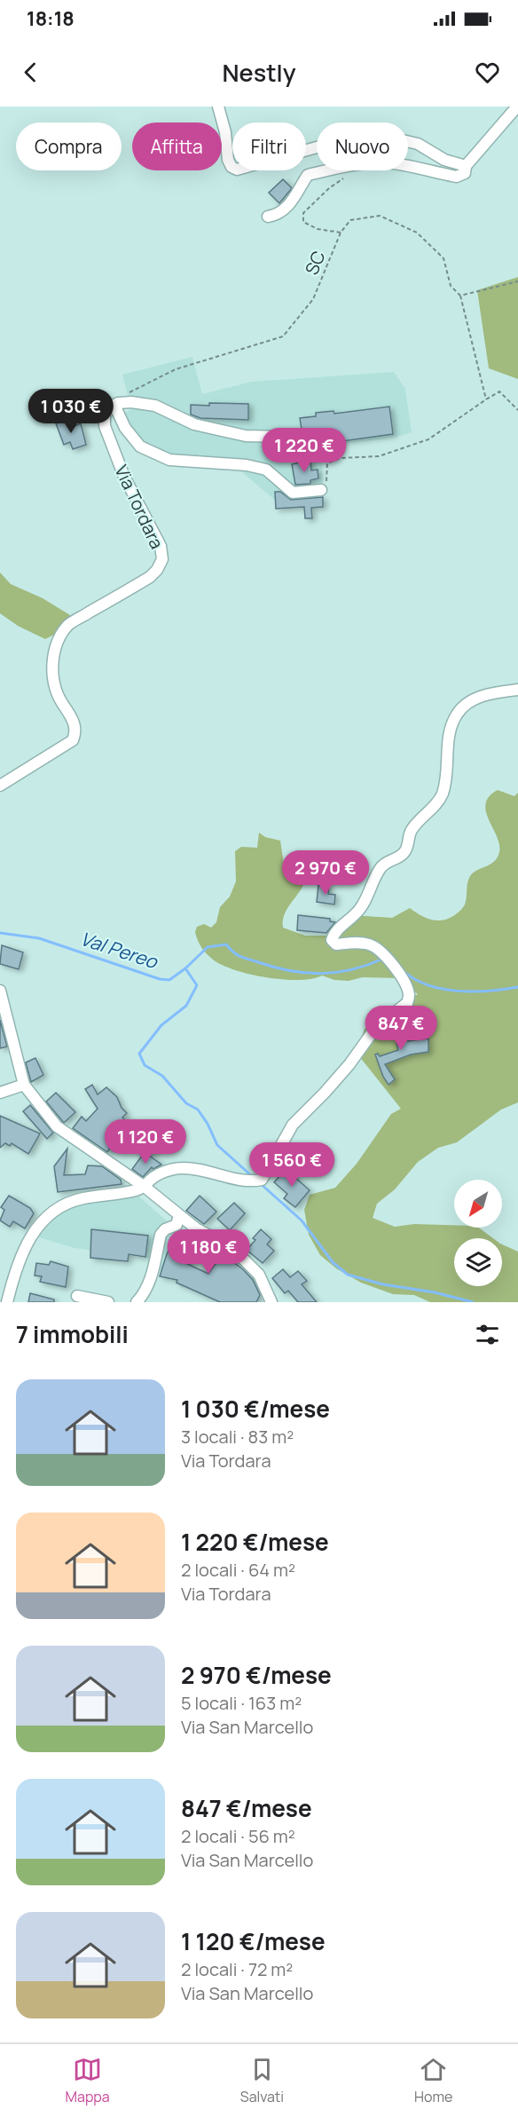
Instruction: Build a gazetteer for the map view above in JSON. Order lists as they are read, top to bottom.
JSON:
{
  "streets": {
    "street": ["Via Tordara"],
    "path": ["SC"]
  },
  "crossings": [
    ["SC", "Via Tordara"]
  ],
  "water": ["Val Pereo"],
  "north": "bottom left",
  "page": {
    "status": "18:18",
    "header": "Nestly",
    "chip": [
      "Compra",
      "Affitta",
      "Filtri",
      "Nuovo"
    ],
    "price": [
      "1 030 €",
      "1 220 €",
      "2 970 €",
      "847 €",
      "1 120 €",
      "1 560 €",
      "1 180 €"
    ],
    "heading": "7 immobili",
    "list": [
      {
        "name": "1 030 €/mese",
        "note": "3 locali · 83 m² · Via Tordara"
      },
      {
        "name": "1 220 €/mese",
        "note": "2 locali · 64 m² · Via Tordara"
      },
      {
        "name": "2 970 €/mese",
        "note": "5 locali · 163 m² · Via San Marcello"
      },
      {
        "name": "847 €/mese",
        "note": "2 locali · 56 m² · Via San Marcello"
      },
      {
        "name": "1 120 €/mese",
        "note": "2 locali · 72 m² · Via San Marcello"
      }
    ],
    "tabs": ["Mappa", "Salvati", "Home"]
  }
}
